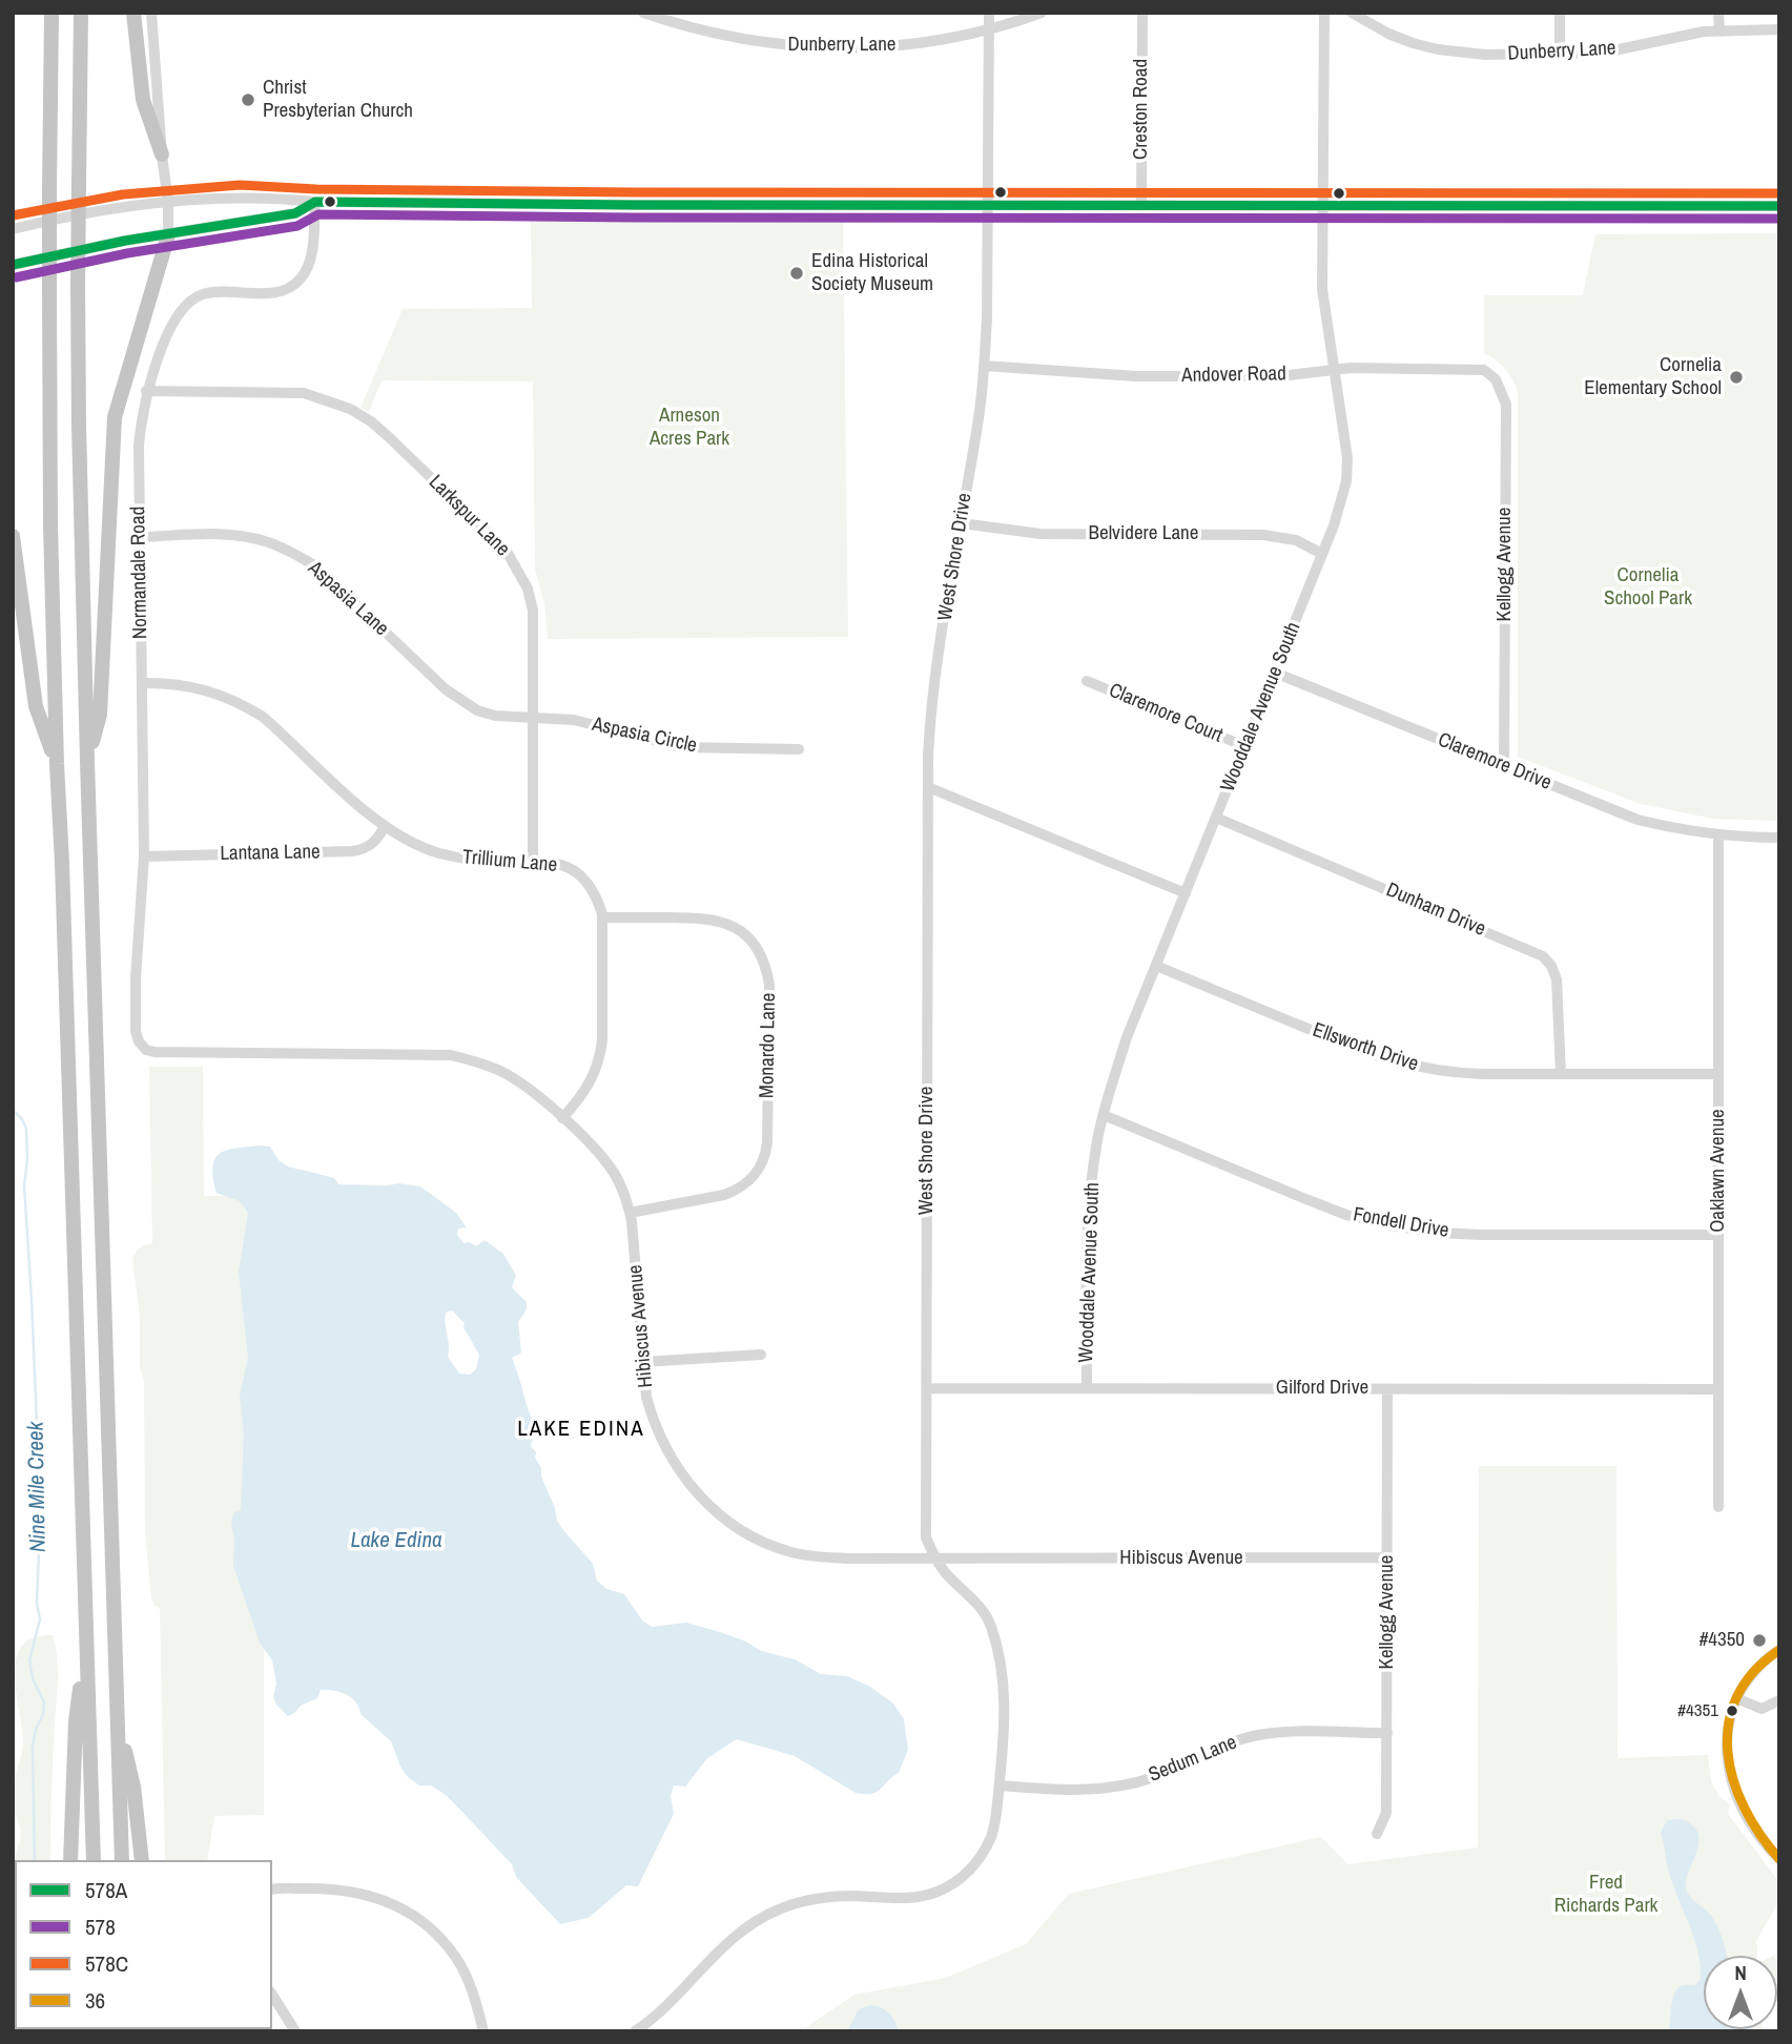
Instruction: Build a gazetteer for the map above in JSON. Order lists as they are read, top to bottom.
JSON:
{
  "streets": {
    "street": [
      "Dunberry Lane",
      "Creston Road",
      "Andover Road",
      "Larkspur Lane",
      "Belvidere Lane",
      "West Shore Drive",
      "Kellogg Avenue",
      "Normandale Road",
      "Aspasia Lane",
      "Wooddale Avenue South",
      "Claremore Court",
      "Aspasia Circle",
      "Claremore Drive",
      "Lantana Lane",
      "Trillium Lane",
      "Dunham Drive",
      "Monardo Lane",
      "Ellsworth Drive",
      "Oaklawn Avenue",
      "Fondell Drive",
      "Hibiscus Avenue",
      "Gilford Drive",
      "Sedum Lane"
    ]
  },
  "crossings": [
    ["Dunberry Lane", "West Shore Drive"],
    ["Andover Road", "West Shore Drive"],
    ["Andover Road", "Kellogg Avenue"],
    ["Andover Road", "Wooddale Avenue South"],
    ["Larkspur Lane", "Normandale Road"],
    ["Larkspur Lane", "Aspasia Lane"],
    ["Larkspur Lane", "Aspasia Circle"],
    ["Larkspur Lane", "Trillium Lane"],
    ["Belvidere Lane", "West Shore Drive"],
    ["Belvidere Lane", "Wooddale Avenue South"],
    ["West Shore Drive", "Hibiscus Avenue"],
    ["West Shore Drive", "Gilford Drive"],
    ["West Shore Drive", "Sedum Lane"],
    ["Kellogg Avenue", "Claremore Drive"],
    ["Kellogg Avenue", "Hibiscus Avenue"],
    ["Kellogg Avenue", "Gilford Drive"],
    ["Kellogg Avenue", "Sedum Lane"],
    ["Normandale Road", "Aspasia Lane"],
    ["Normandale Road", "Lantana Lane"],
    ["Normandale Road", "Trillium Lane"],
    ["Normandale Road", "Hibiscus Avenue"],
    ["Aspasia Lane", "Aspasia Circle"],
    ["Wooddale Avenue South", "Claremore Court"],
    ["Wooddale Avenue South", "Claremore Drive"],
    ["Wooddale Avenue South", "Dunham Drive"],
    ["Wooddale Avenue South", "Ellsworth Drive"],
    ["Wooddale Avenue South", "Fondell Drive"],
    ["Wooddale Avenue South", "Gilford Drive"],
    ["Claremore Drive", "Oaklawn Avenue"],
    ["Lantana Lane", "Trillium Lane"],
    ["Trillium Lane", "Monardo Lane"],
    ["Trillium Lane", "Hibiscus Avenue"],
    ["Dunham Drive", "Ellsworth Drive"],
    ["Monardo Lane", "Hibiscus Avenue"],
    ["Ellsworth Drive", "Oaklawn Avenue"],
    ["Oaklawn Avenue", "Fondell Drive"],
    ["Oaklawn Avenue", "Gilford Drive"]
  ],
  "districts": ["LAKE EDINA"],
  "water": ["Nine Mile Creek", "Lake Edina"],
  "parks": ["Arneson Acres Park", "Cornelia School Park", "Fred Richards Park"],
  "places": [
    "Christ Presbyterian Church",
    "Edina Historical Society Museum",
    "Cornelia Elementary School",
    "#4350",
    "#4351"
  ],
  "lines": [
    "transit line 578C",
    "transit line 578A",
    "transit line 578",
    "transit line 36"
  ],
  "legend": [
    "578A",
    "578",
    "578C",
    "36"
  ],
  "north": "top"
}
